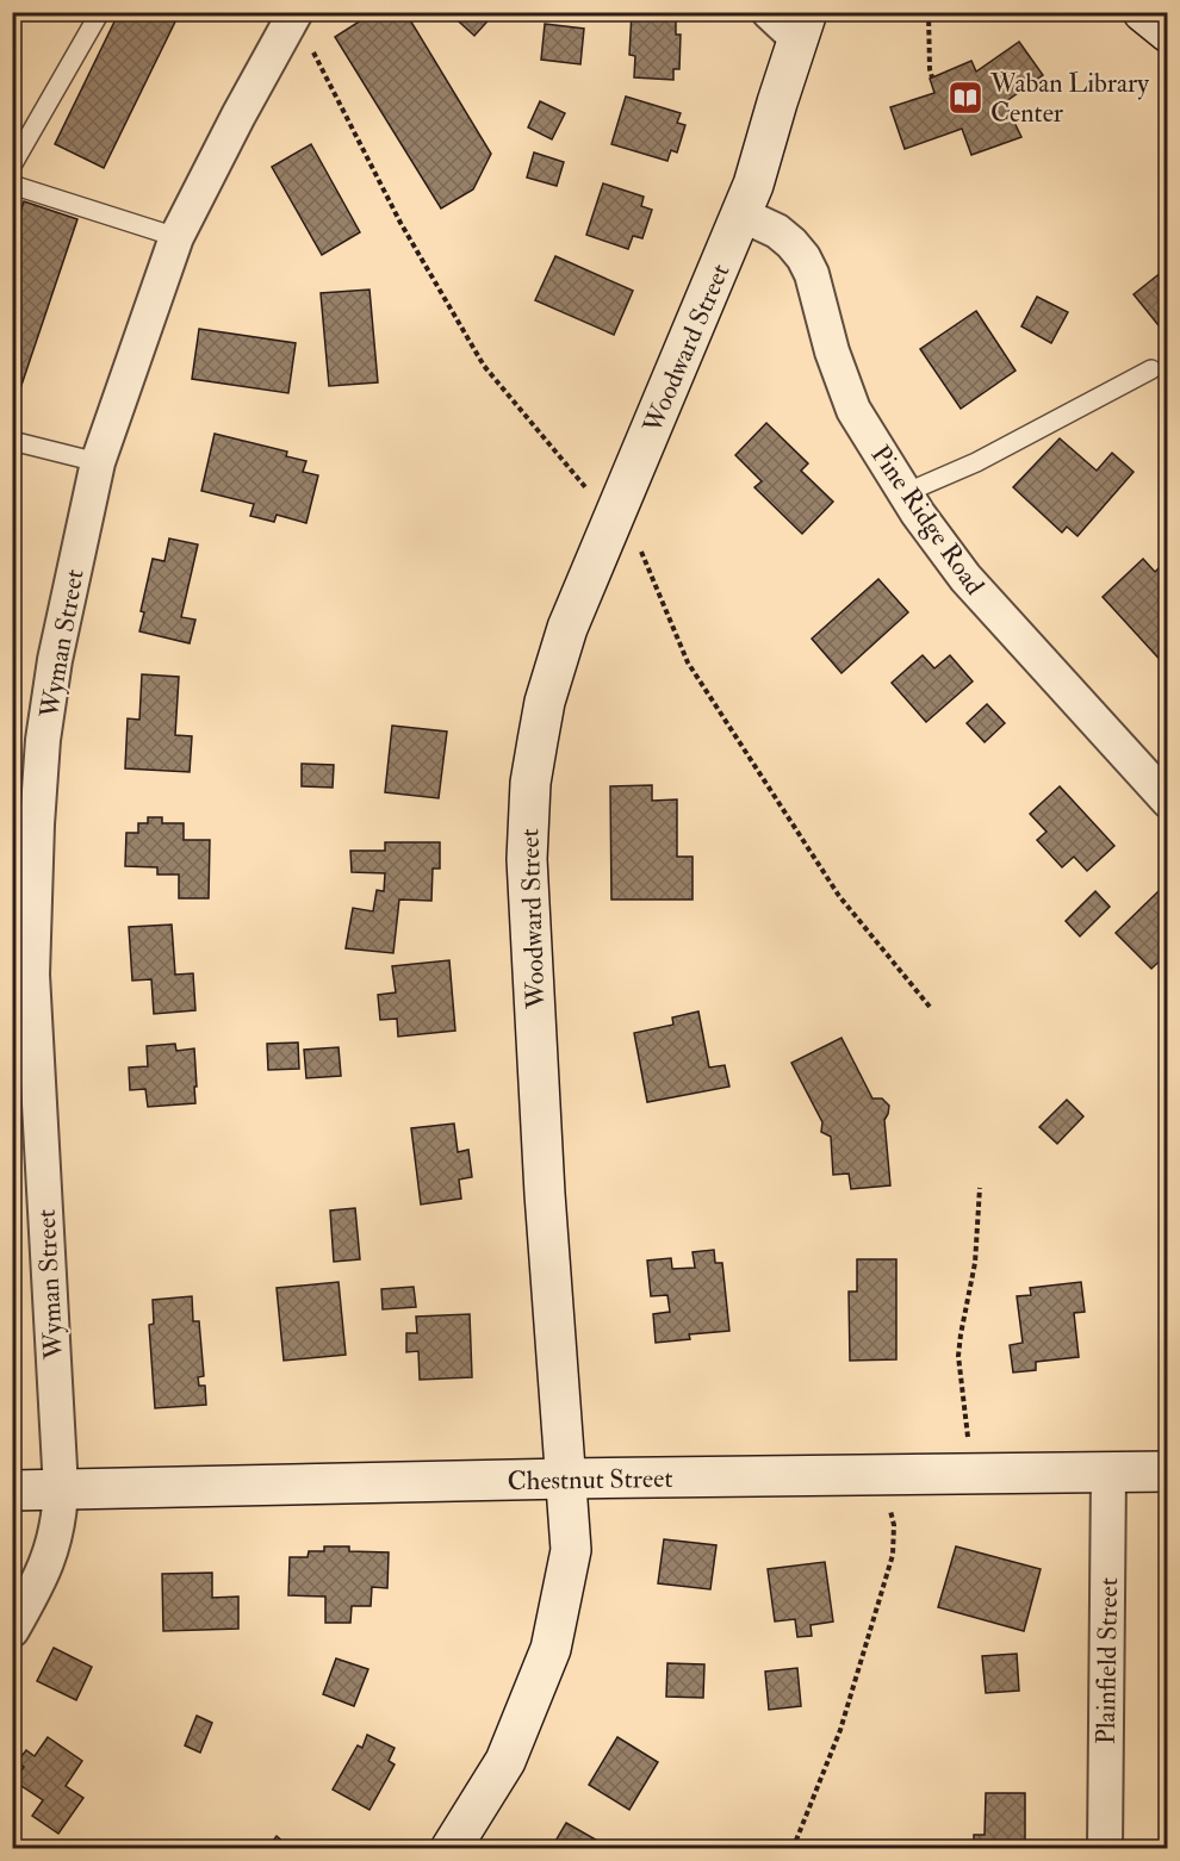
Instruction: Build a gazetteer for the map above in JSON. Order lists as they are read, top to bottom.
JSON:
{
  "streets": {
    "street": [
      "Woodward Street",
      "Pine Ridge Road",
      "Wyman Street",
      "Chestnut Street",
      "Plainfield Street"
    ]
  },
  "crossings": [
    ["Woodward Street", "Pine Ridge Road"],
    ["Woodward Street", "Chestnut Street"],
    ["Wyman Street", "Chestnut Street"],
    ["Chestnut Street", "Plainfield Street"]
  ],
  "places": {
    "library": ["Waban Library Center"]
  }
}
